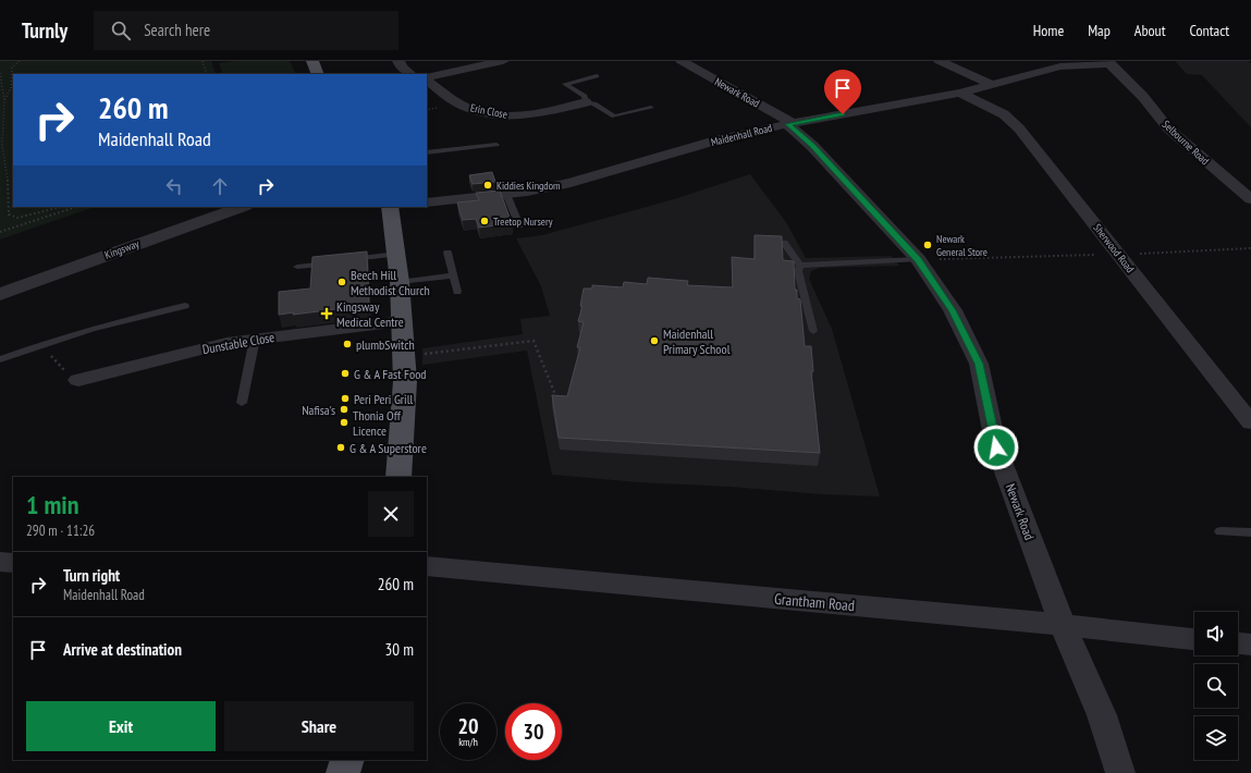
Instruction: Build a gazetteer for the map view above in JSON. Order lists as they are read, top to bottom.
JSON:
{
  "streets": {
    "street": [
      "Newark Road",
      "Erin Close",
      "Maidenhall Road",
      "Selbourne Road",
      "Sherwood Road",
      "Kingsway",
      "Dunstable Close",
      "Grantham Road"
    ]
  },
  "crossings": [
    ["Newark Road", "Maidenhall Road"],
    ["Newark Road", "Grantham Road"],
    ["Maidenhall Road", "Selbourne Road"],
    ["Maidenhall Road", "Sherwood Road"]
  ],
  "places": {
    "other": [
      "Kiddies Kingdom",
      "Treetop Nursery",
      "Newark General Store",
      "Beech Hill Methodist Church",
      "Maidenhall Primary School",
      "plumbSwitch",
      "G & A Fast Food",
      "Peri Peri Grill",
      "Nafisa's",
      "Thonia Off Licence",
      "G & A Superstore"
    ],
    "health": ["Kingsway Medical Centre"]
  },
  "page": {
    "header": "Turnly",
    "search": "Search here",
    "nav": [
      "Home",
      "Map",
      "About",
      "Contact"
    ],
    "turn": ["260 m", "Maidenhall Road"],
    "heading": ["1 min", "290 m · 11:26"],
    "list": [
      {
        "name": "Turn right",
        "note": "Maidenhall Road",
        "value": "260 m"
      },
      {
        "name": "Arrive at destination",
        "value": "30 m"
      }
    ],
    "buttons": ["Exit", "Share"],
    "speed": "20 km/h",
    "limit": "30"
  }
}
